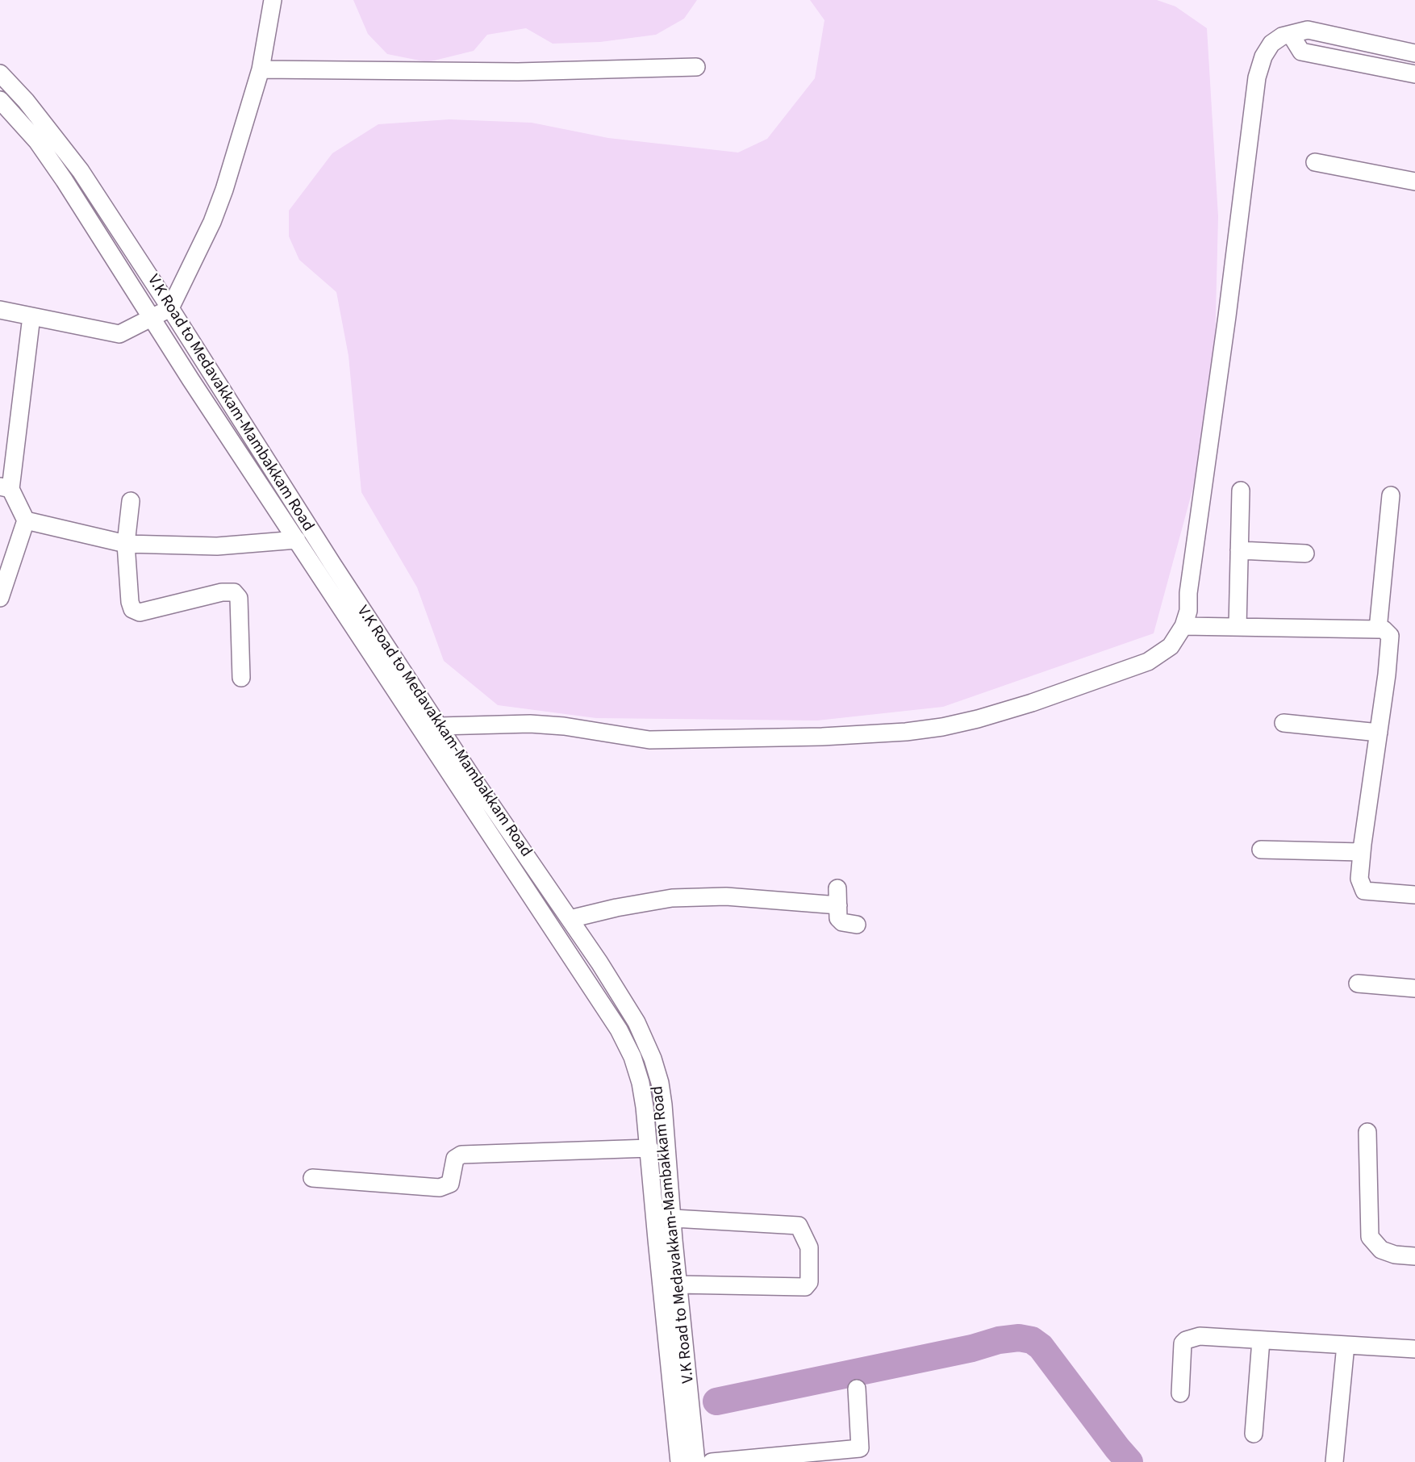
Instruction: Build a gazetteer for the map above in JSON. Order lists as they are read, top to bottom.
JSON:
{
  "streets": {
    "street": ["V.K Road to Medavakkam-Mambakkam Road"]
  }
}
